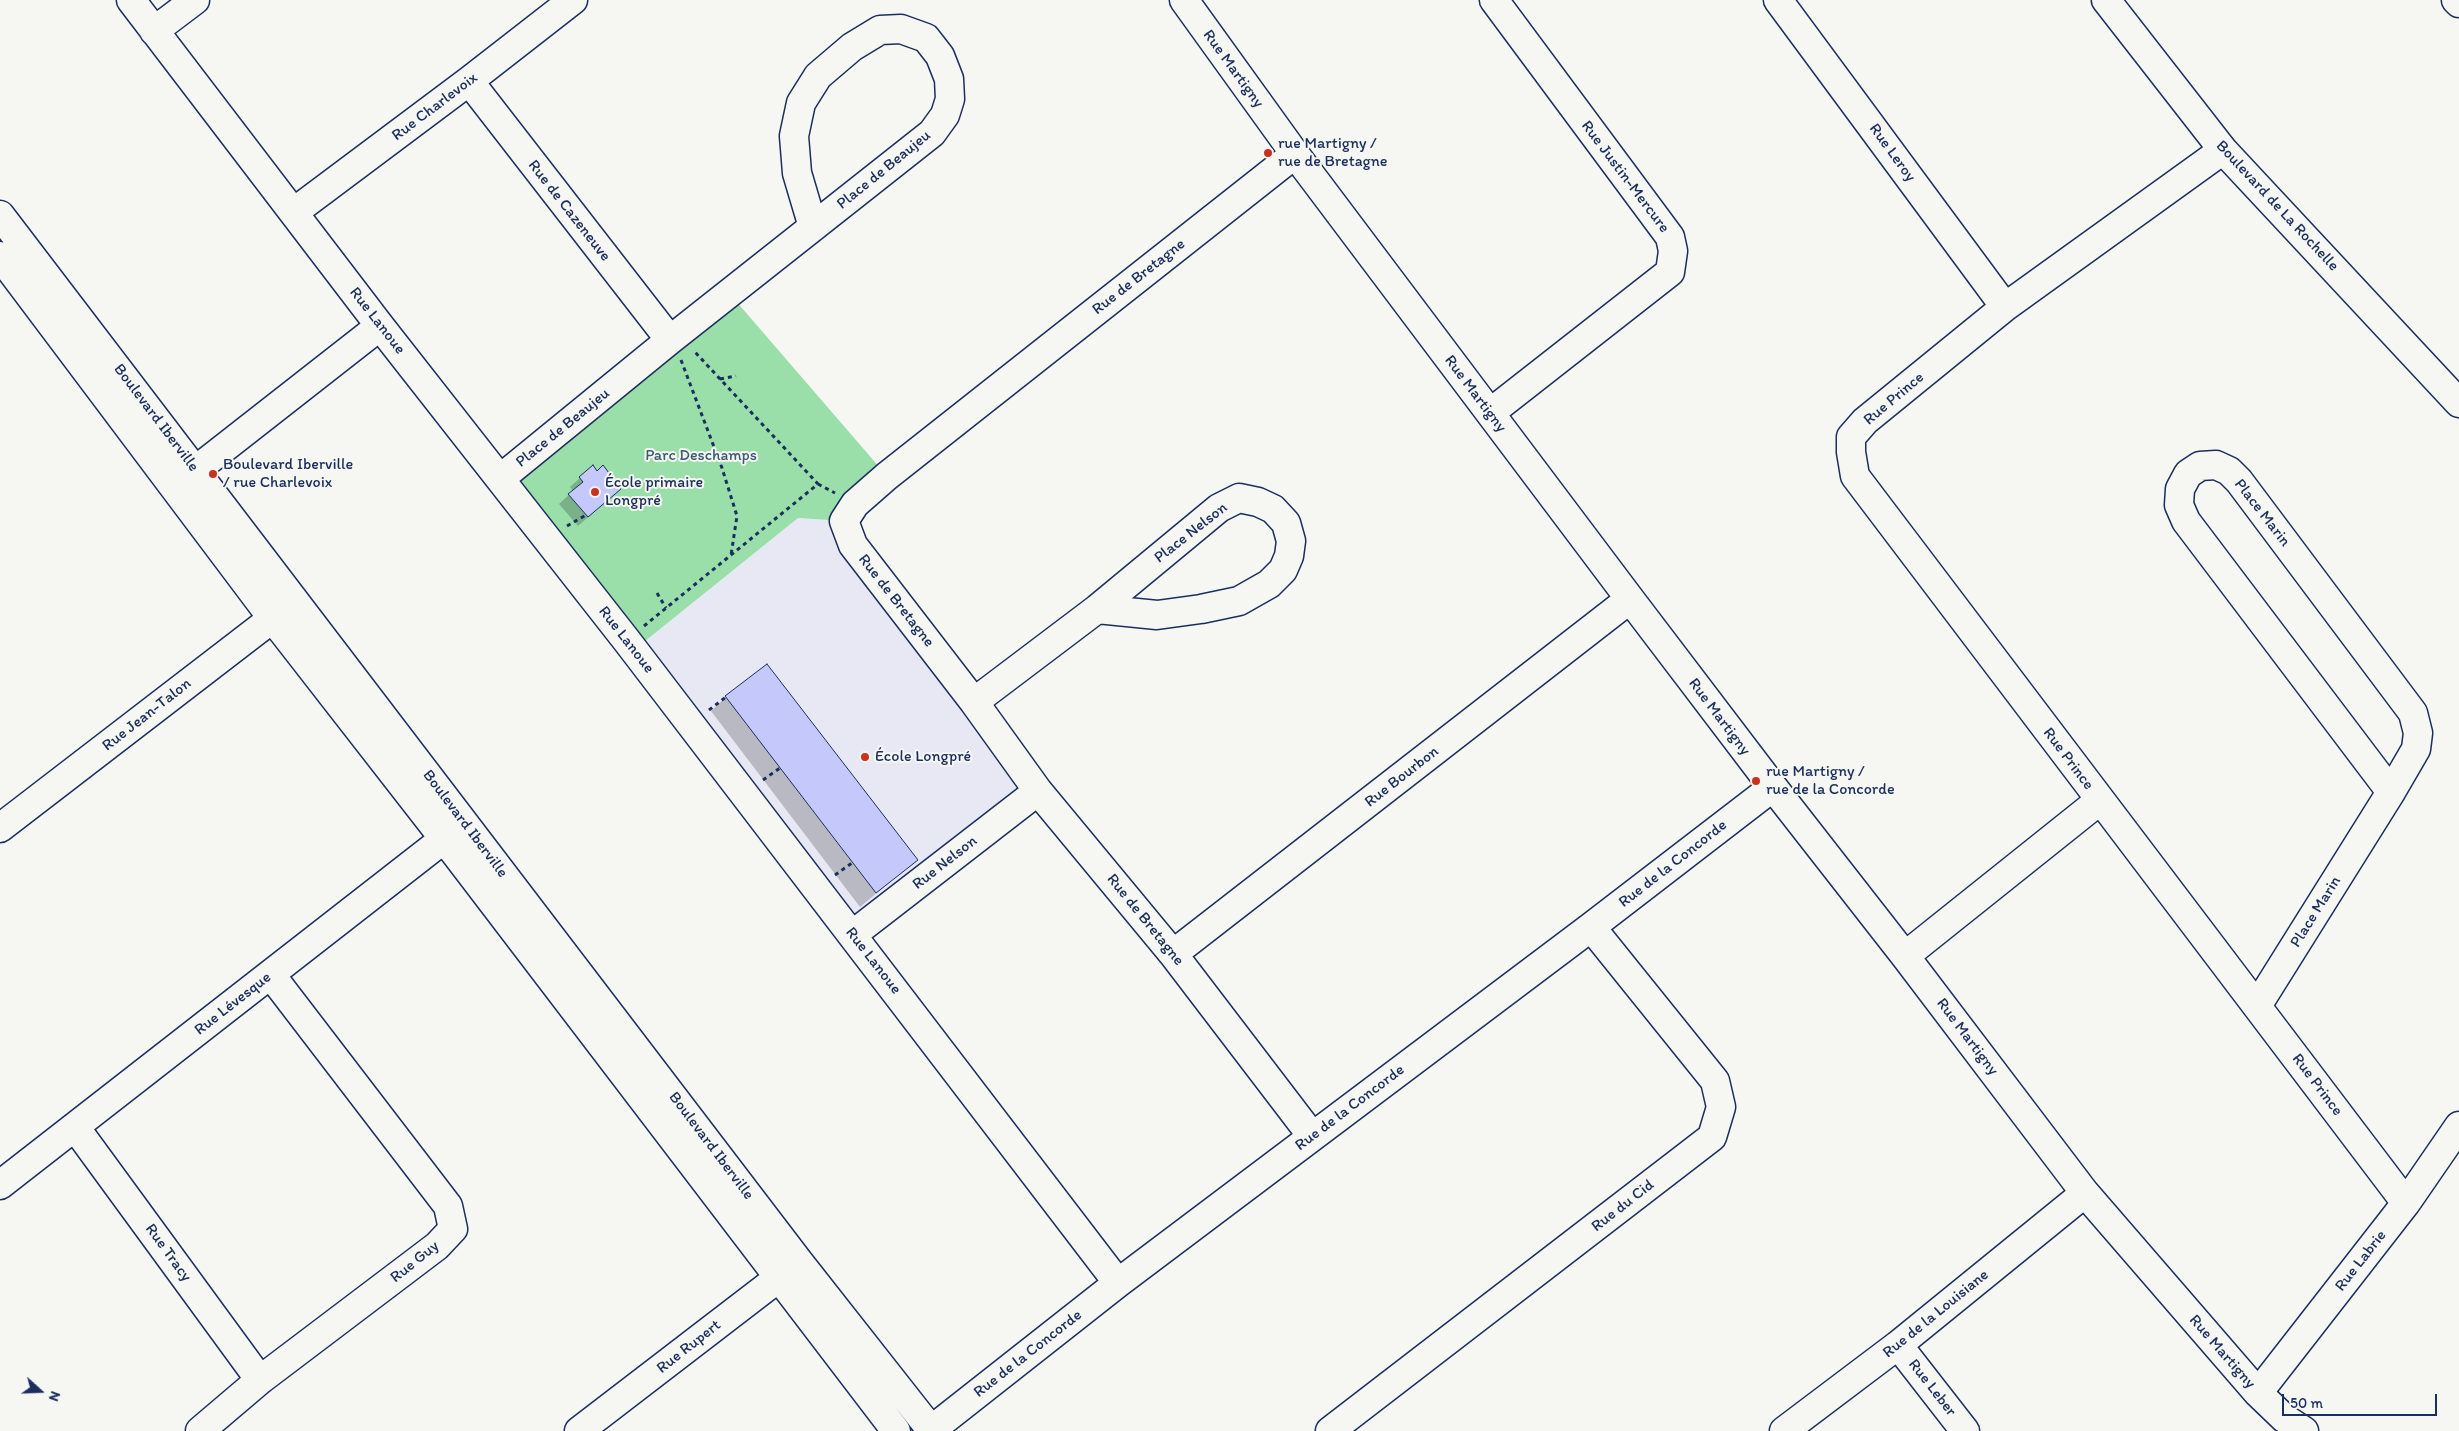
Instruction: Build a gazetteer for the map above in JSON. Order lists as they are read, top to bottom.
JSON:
{
  "streets": {
    "street": [
      "Rue Martigny",
      "Rue Charlevoix",
      "Rue Leroy",
      "Place de Beaujeu",
      "Rue Justin-Mercure",
      "Boulevard de La Rochelle",
      "Rue de Cazeneuve",
      "Rue de Bretagne",
      "Rue Lanoue",
      "Rue Prince",
      "Boulevard Iberville",
      "Place Marin",
      "Place Nelson",
      "Rue Jean-Talon",
      "Rue Bourbon",
      "Rue Nelson",
      "Rue de la Concorde",
      "Rue Lévesque",
      "Rue du Cid",
      "Rue Tracy",
      "Rue Labrie",
      "Rue Guy",
      "Rue de la Louisiane",
      "Rue Rupert",
      "Rue Leber"
    ]
  },
  "crossings": [
    ["Rue Martigny", "Rue Justin-Mercure"],
    ["Rue Martigny", "Rue de Bretagne"],
    ["Rue Martigny", "Rue Prince"],
    ["Rue Martigny", "Rue Bourbon"],
    ["Rue Martigny", "Rue de la Concorde"],
    ["Rue Martigny", "Rue Labrie"],
    ["Rue Martigny", "Rue de la Louisiane"],
    ["Rue Charlevoix", "Rue de Cazeneuve"],
    ["Rue Charlevoix", "Rue Lanoue"],
    ["Rue Leroy", "Rue Prince"],
    ["Place de Beaujeu", "Rue de Cazeneuve"],
    ["Place de Beaujeu", "Rue Lanoue"],
    ["Boulevard de La Rochelle", "Rue Prince"],
    ["Rue de Bretagne", "Place Nelson"],
    ["Rue de Bretagne", "Rue Bourbon"],
    ["Rue de Bretagne", "Rue Nelson"],
    ["Rue de Bretagne", "Rue de la Concorde"],
    ["Rue Lanoue", "Rue Nelson"],
    ["Rue Lanoue", "Rue de la Concorde"],
    ["Rue Prince", "Place Marin"],
    ["Rue Prince", "Rue Labrie"],
    ["Boulevard Iberville", "Rue Jean-Talon"],
    ["Boulevard Iberville", "Rue de la Concorde"],
    ["Boulevard Iberville", "Rue Lévesque"],
    ["Boulevard Iberville", "Rue Rupert"],
    ["Rue de la Concorde", "Rue du Cid"],
    ["Rue Lévesque", "Rue Tracy"],
    ["Rue Lévesque", "Rue Guy"],
    ["Rue Tracy", "Rue Guy"],
    ["Rue de la Louisiane", "Rue Leber"]
  ],
  "parks": ["Parc Deschamps"],
  "places": [
    "rue Martigny / rue de Bretagne",
    "Boulevard Iberville / rue Charlevoix",
    "École primaire Longpré",
    "École Longpré",
    "rue Martigny / rue de la Concorde"
  ],
  "scale_bar": "50 m",
  "north": "right"
}
